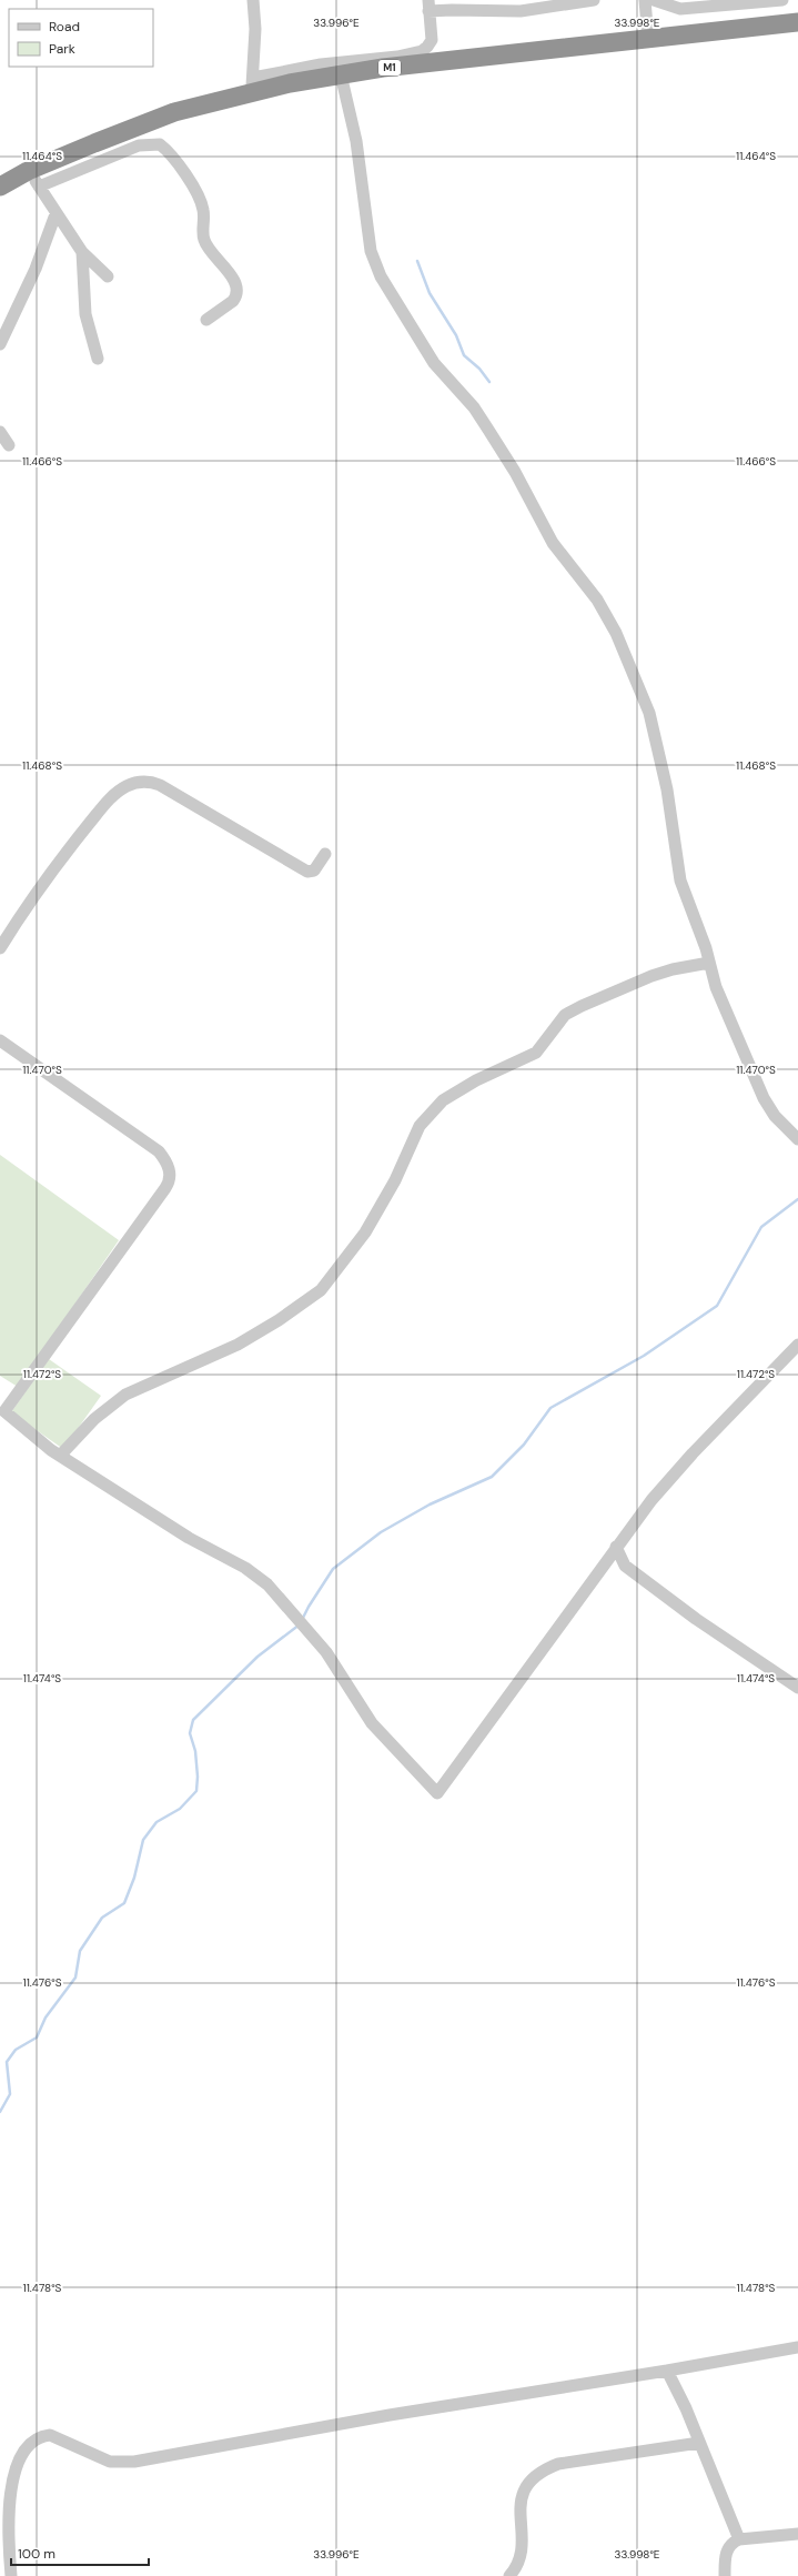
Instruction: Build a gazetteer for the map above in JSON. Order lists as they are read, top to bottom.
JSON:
{
  "streets": {
    "highway": ["M1"]
  },
  "legend": ["Road", "Park"],
  "scale_bar": "100 m",
  "coordinates": [
    "33.996°E",
    "33.998°E",
    "11.464°S",
    "11.466°S",
    "11.468°S",
    "11.470°S",
    "11.472°S",
    "11.474°S",
    "11.476°S",
    "11.478°S"
  ]
}
